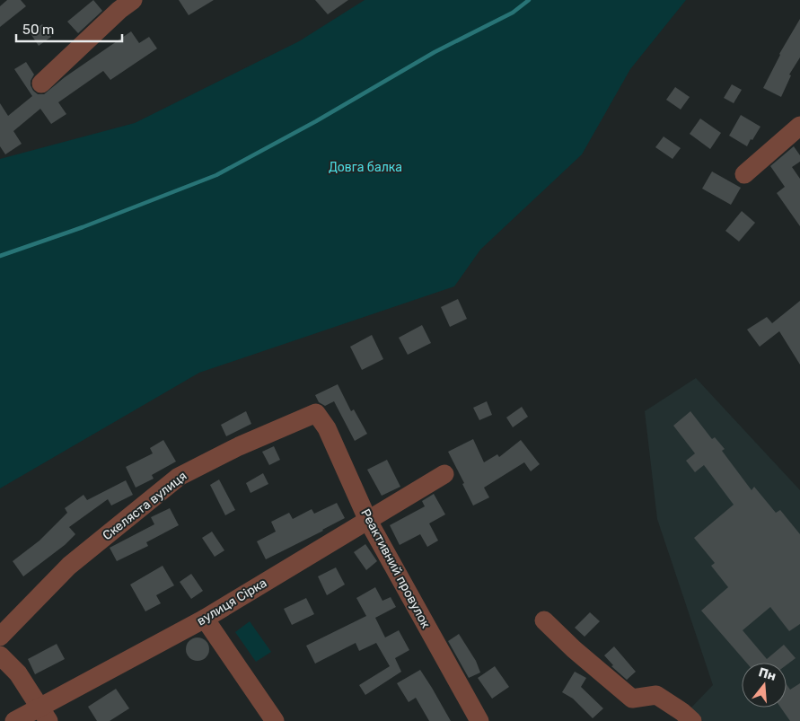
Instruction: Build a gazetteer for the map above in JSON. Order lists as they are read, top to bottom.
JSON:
{
  "streets": {
    "street": ["Скеляста вулиця", "Реактивний провулок", "вулиця Сірка"]
  },
  "crossings": [
    ["Скеляста вулиця", "Реактивний провулок"],
    ["Реактивний провулок", "вулиця Сірка"]
  ],
  "parks": ["Довга балка"],
  "scale_bar": "50 m",
  "north": "top"
}
